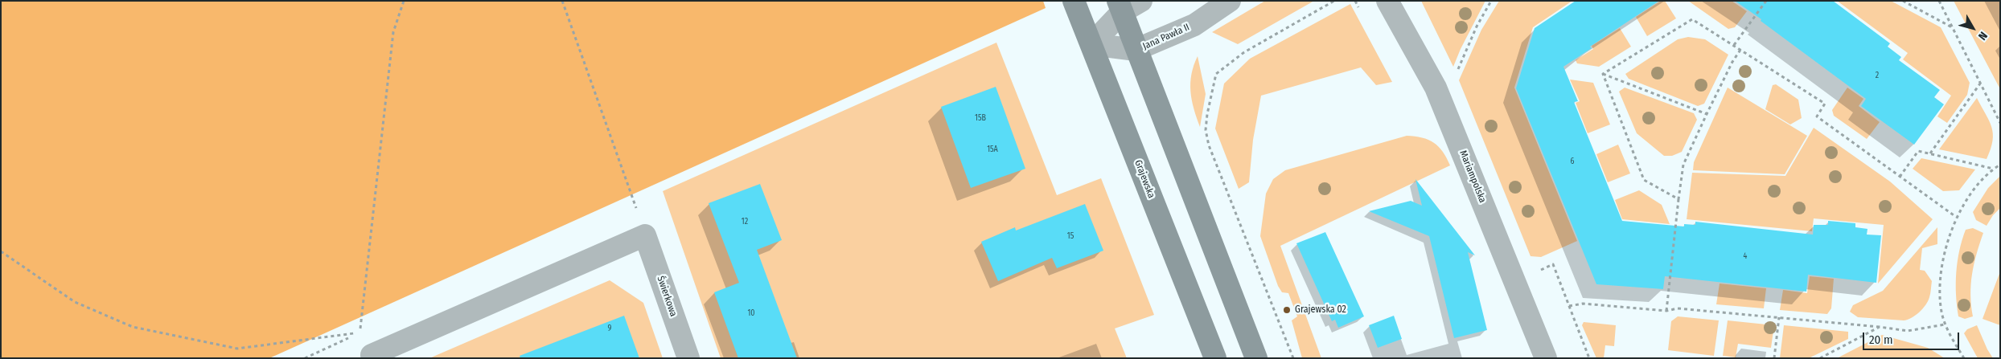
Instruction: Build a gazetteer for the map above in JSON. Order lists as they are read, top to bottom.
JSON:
{
  "streets": {
    "main road": ["Grajewska"],
    "street": ["Jana Pawła II", "Mariampolska", "Świerkowa"]
  },
  "crossings": [
    ["Jana Pawła II", "Grajewska"]
  ],
  "places": ["Grajewska 02"],
  "house_numbers": [
    "2",
    "15B",
    "15A",
    "6",
    "12",
    "15",
    "4",
    "10",
    "9"
  ],
  "scale_bar": "20 m",
  "north": "bottom right"
}
